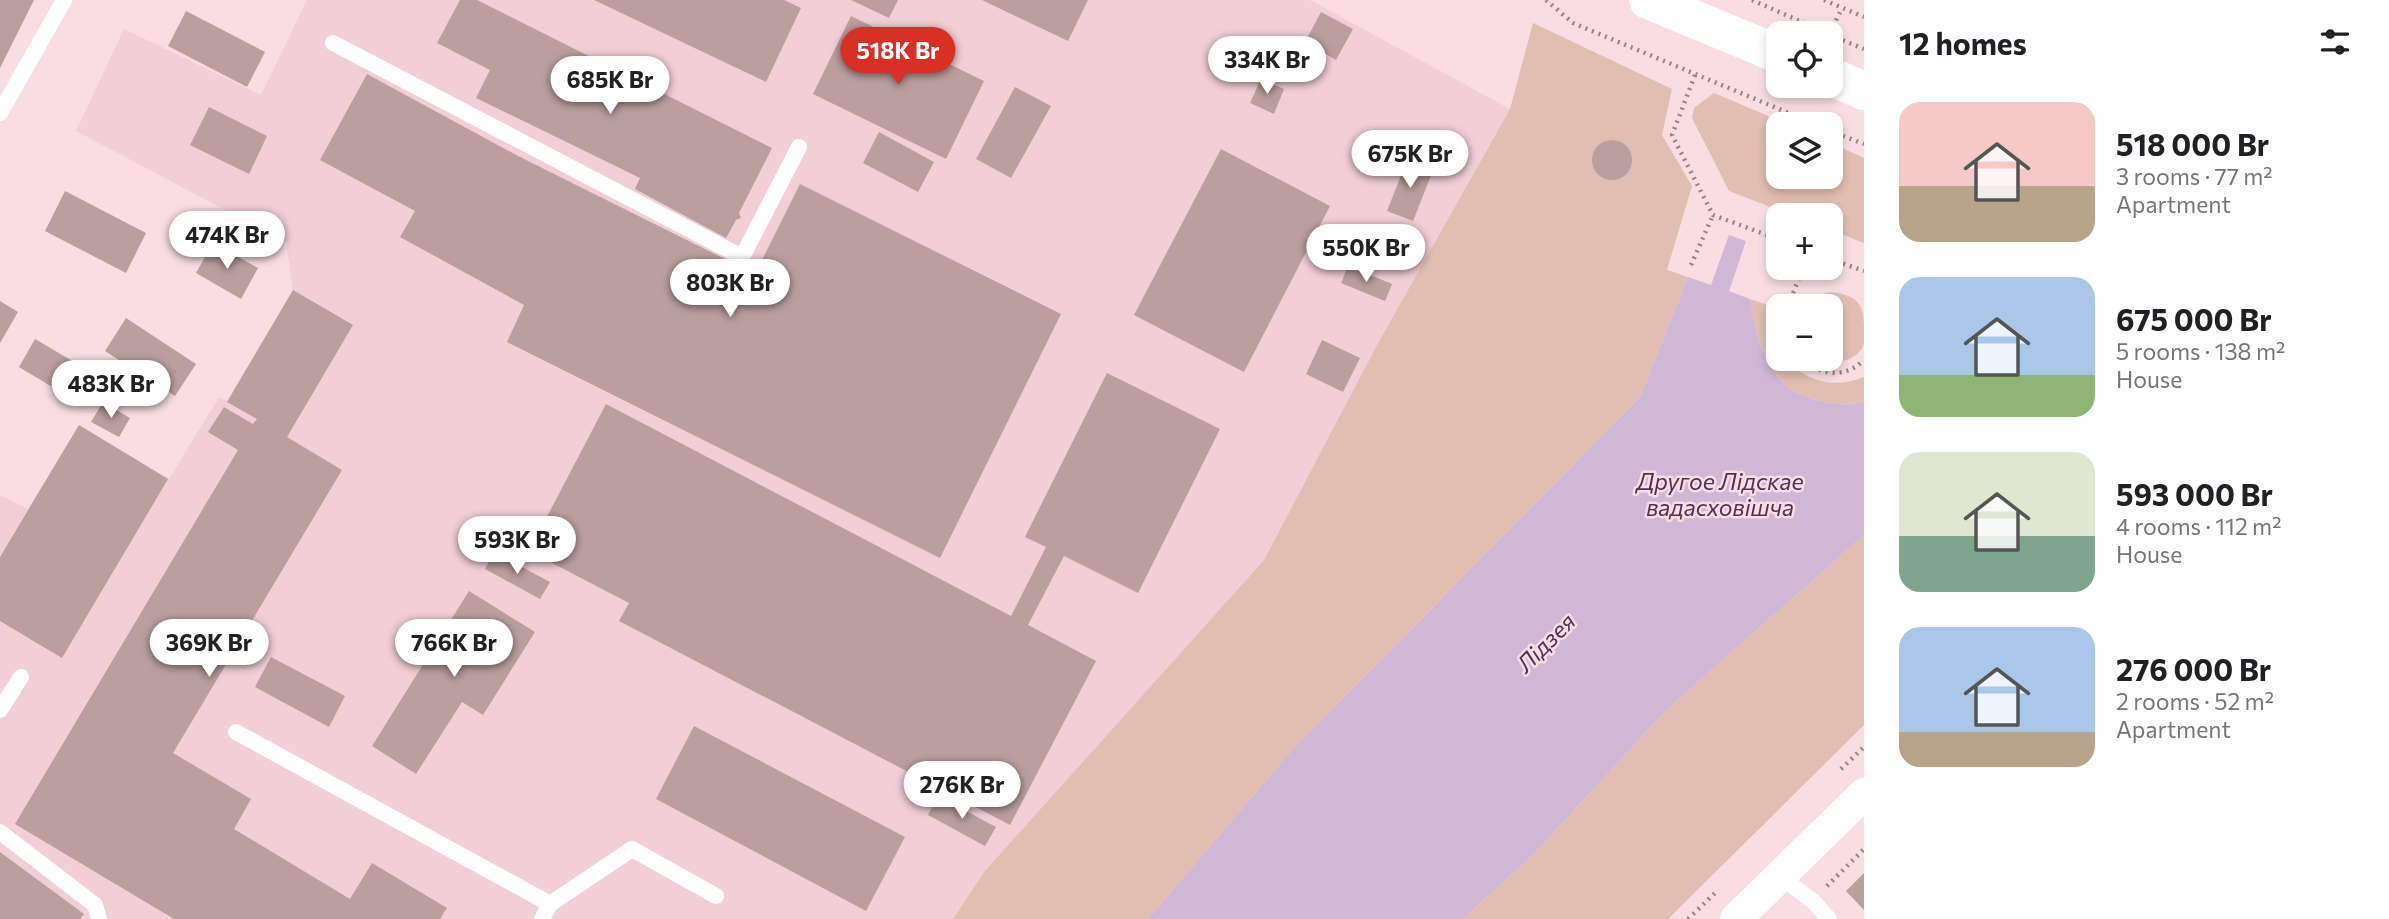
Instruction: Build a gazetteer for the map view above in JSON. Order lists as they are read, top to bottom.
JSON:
{
  "water": ["Другое Лідскае вадасховішча", "Лідзея"],
  "page": {
    "heading": "12 homes",
    "map_buttons": ["+", "−"],
    "price": [
      "518K Br",
      "334K Br",
      "685K Br",
      "675K Br",
      "474K Br",
      "550K Br",
      "803K Br",
      "483K Br",
      "593K Br",
      "369K Br",
      "766K Br",
      "276K Br"
    ],
    "list": [
      {
        "name": "518 000 Br",
        "note": "3 rooms · 77 m² · Apartment"
      },
      {
        "name": "675 000 Br",
        "note": "5 rooms · 138 m² · House"
      },
      {
        "name": "593 000 Br",
        "note": "4 rooms · 112 m² · House"
      },
      {
        "name": "276 000 Br",
        "note": "2 rooms · 52 m² · Apartment"
      }
    ]
  }
}
